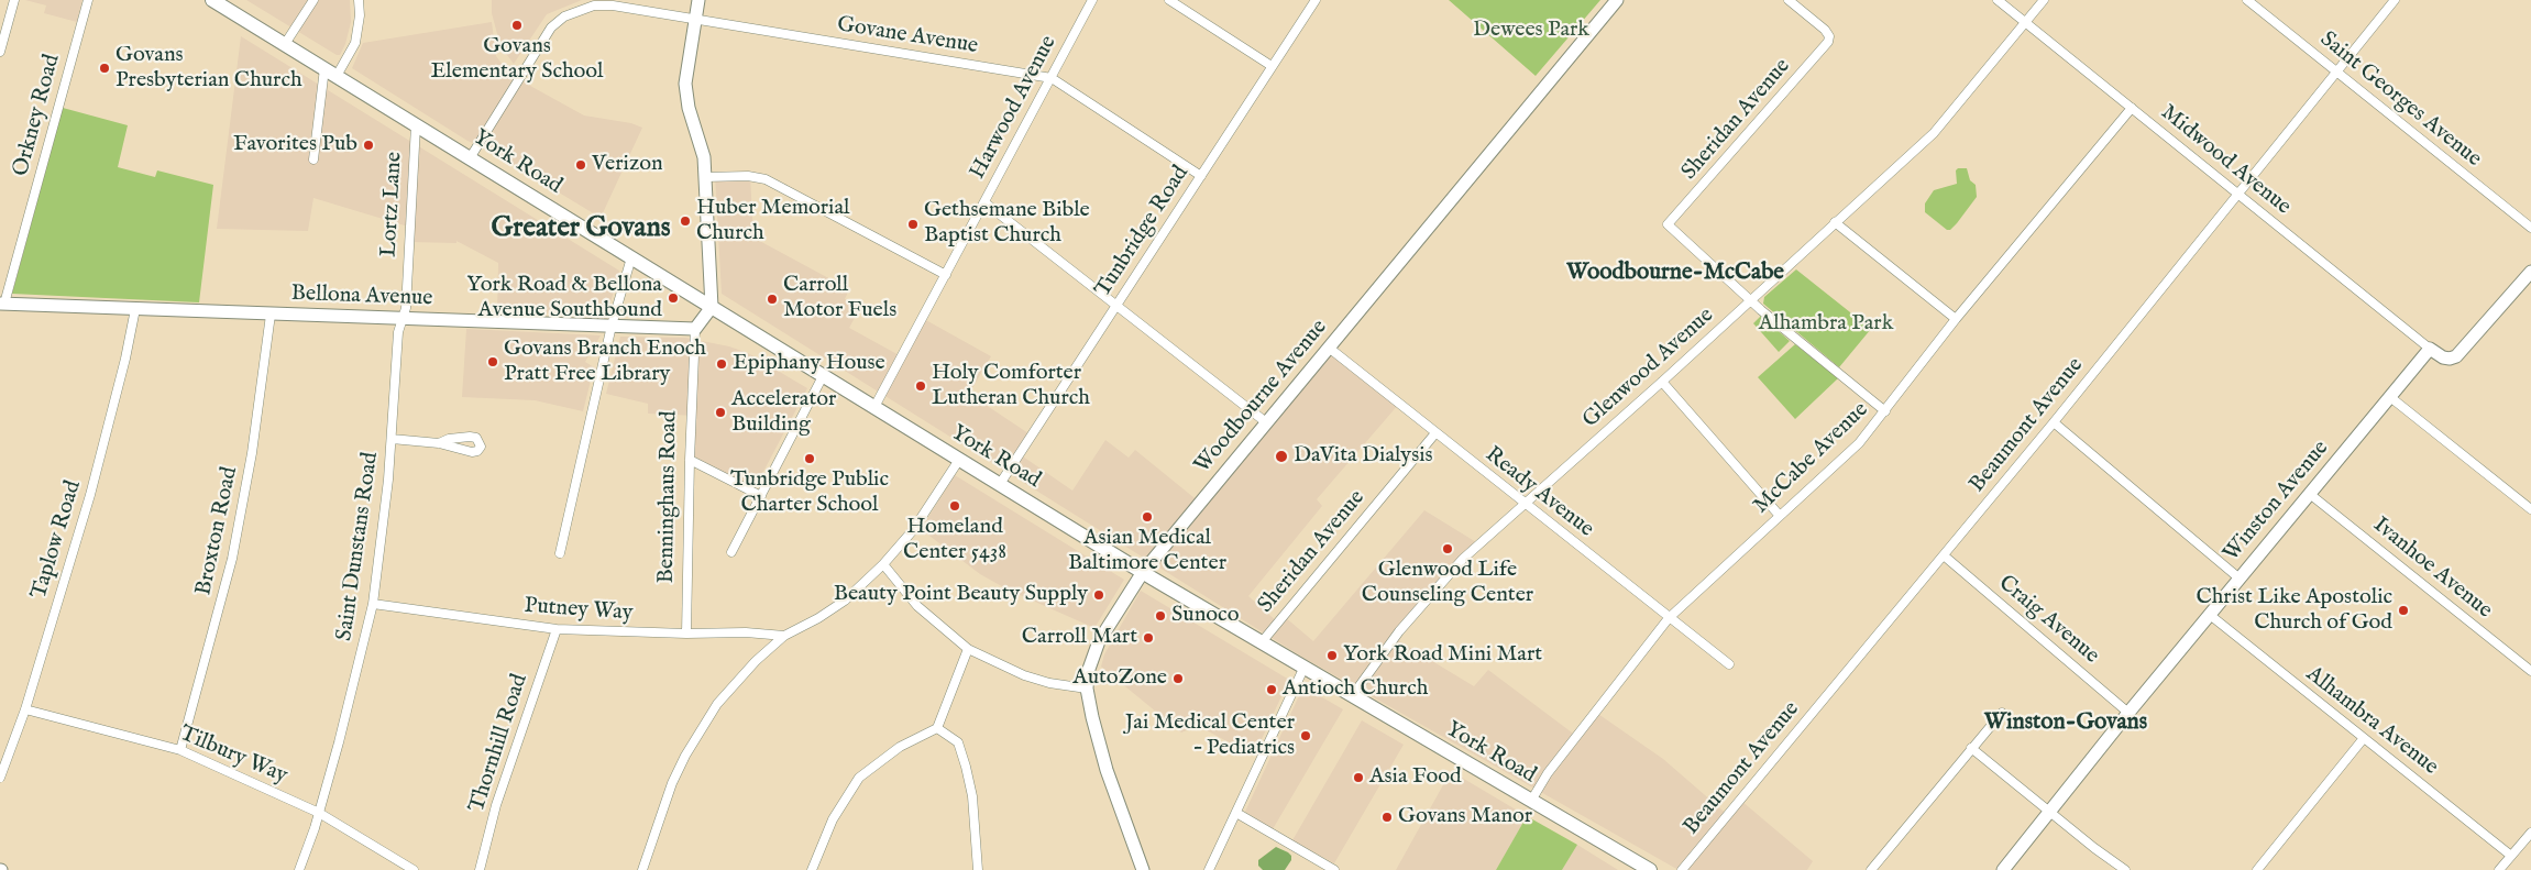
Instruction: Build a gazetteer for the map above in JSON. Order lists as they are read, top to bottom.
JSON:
{
  "streets": {
    "main road": ["York Road"],
    "street": [
      "Govane Avenue",
      "Saint Georges Avenue",
      "Harwood Avenue",
      "Orkney Road",
      "Sheridan Avenue",
      "Midwood Avenue",
      "Lortz Lane",
      "Tunbridge Road",
      "Bellona Avenue",
      "Glenwood Avenue",
      "Woodbourne Avenue",
      "Beaumont Avenue",
      "McCabe Avenue",
      "Ready Avenue",
      "Benninghaus Road",
      "Winston Avenue",
      "Broxton Road",
      "Taplow Road",
      "Saint Dunstans Road",
      "Ivanhoe Avenue",
      "Putney Way",
      "Craig Avenue",
      "Alhambra Avenue",
      "Thornhill Road",
      "Tilbury Way"
    ]
  },
  "crossings": [
    ["Govane Avenue", "Harwood Avenue"],
    ["Govane Avenue", "York Road"],
    ["Govane Avenue", "Tunbridge Road"],
    ["Saint Georges Avenue", "Beaumont Avenue"],
    ["Harwood Avenue", "York Road"],
    ["Orkney Road", "Bellona Avenue"],
    ["Sheridan Avenue", "York Road"],
    ["Sheridan Avenue", "Glenwood Avenue"],
    ["Sheridan Avenue", "Ready Avenue"],
    ["Midwood Avenue", "Glenwood Avenue"],
    ["Midwood Avenue", "Beaumont Avenue"],
    ["Midwood Avenue", "McCabe Avenue"],
    ["Midwood Avenue", "Winston Avenue"],
    ["York Road", "Lortz Lane"],
    ["York Road", "Tunbridge Road"],
    ["York Road", "Glenwood Avenue"],
    ["York Road", "Woodbourne Avenue"],
    ["York Road", "McCabe Avenue"],
    ["Lortz Lane", "Bellona Avenue"],
    ["Lortz Lane", "Saint Dunstans Road"],
    ["Bellona Avenue", "Benninghaus Road"],
    ["Bellona Avenue", "Broxton Road"],
    ["Bellona Avenue", "Taplow Road"],
    ["Bellona Avenue", "Saint Dunstans Road"],
    ["Glenwood Avenue", "Ready Avenue"],
    ["Woodbourne Avenue", "Ready Avenue"],
    ["Beaumont Avenue", "Craig Avenue"],
    ["McCabe Avenue", "Ready Avenue"],
    ["Benninghaus Road", "Putney Way"],
    ["Winston Avenue", "Ivanhoe Avenue"],
    ["Winston Avenue", "Craig Avenue"],
    ["Winston Avenue", "Alhambra Avenue"],
    ["Broxton Road", "Tilbury Way"],
    ["Taplow Road", "Tilbury Way"],
    ["Saint Dunstans Road", "Putney Way"],
    ["Saint Dunstans Road", "Tilbury Way"],
    ["Putney Way", "Thornhill Road"]
  ],
  "districts": ["Greater Govans", "Woodbourne-McCabe", "Winston-Govans"],
  "parks": ["Dewees Park", "Alhambra Park"],
  "places": [
    "Govans Elementary School",
    "Govans Presbyterian Church",
    "Favorites Pub",
    "Verizon",
    "Huber Memorial Church",
    "Gethsemane Bible Baptist Church",
    "York Road & Bellona Avenue Southbound",
    "Carroll Motor Fuels",
    "Govans Branch Enoch Pratt Free Library",
    "Epiphany House",
    "Holy Comforter Lutheran Church",
    "Accelerator Building",
    "DaVita Dialysis",
    "Tunbridge Public Charter School",
    "Homeland Center 5438",
    "Asian Medical Baltimore Center",
    "Glenwood Life Counseling Center",
    "Beauty Point Beauty Supply",
    "Christ Like Apostolic Church of God",
    "Sunoco",
    "Carroll Mart",
    "York Road Mini Mart",
    "AutoZone",
    "Antioch Church",
    "Jai Medical Center – Pediatrics",
    "Asia Food",
    "Govans Manor"
  ]
}
